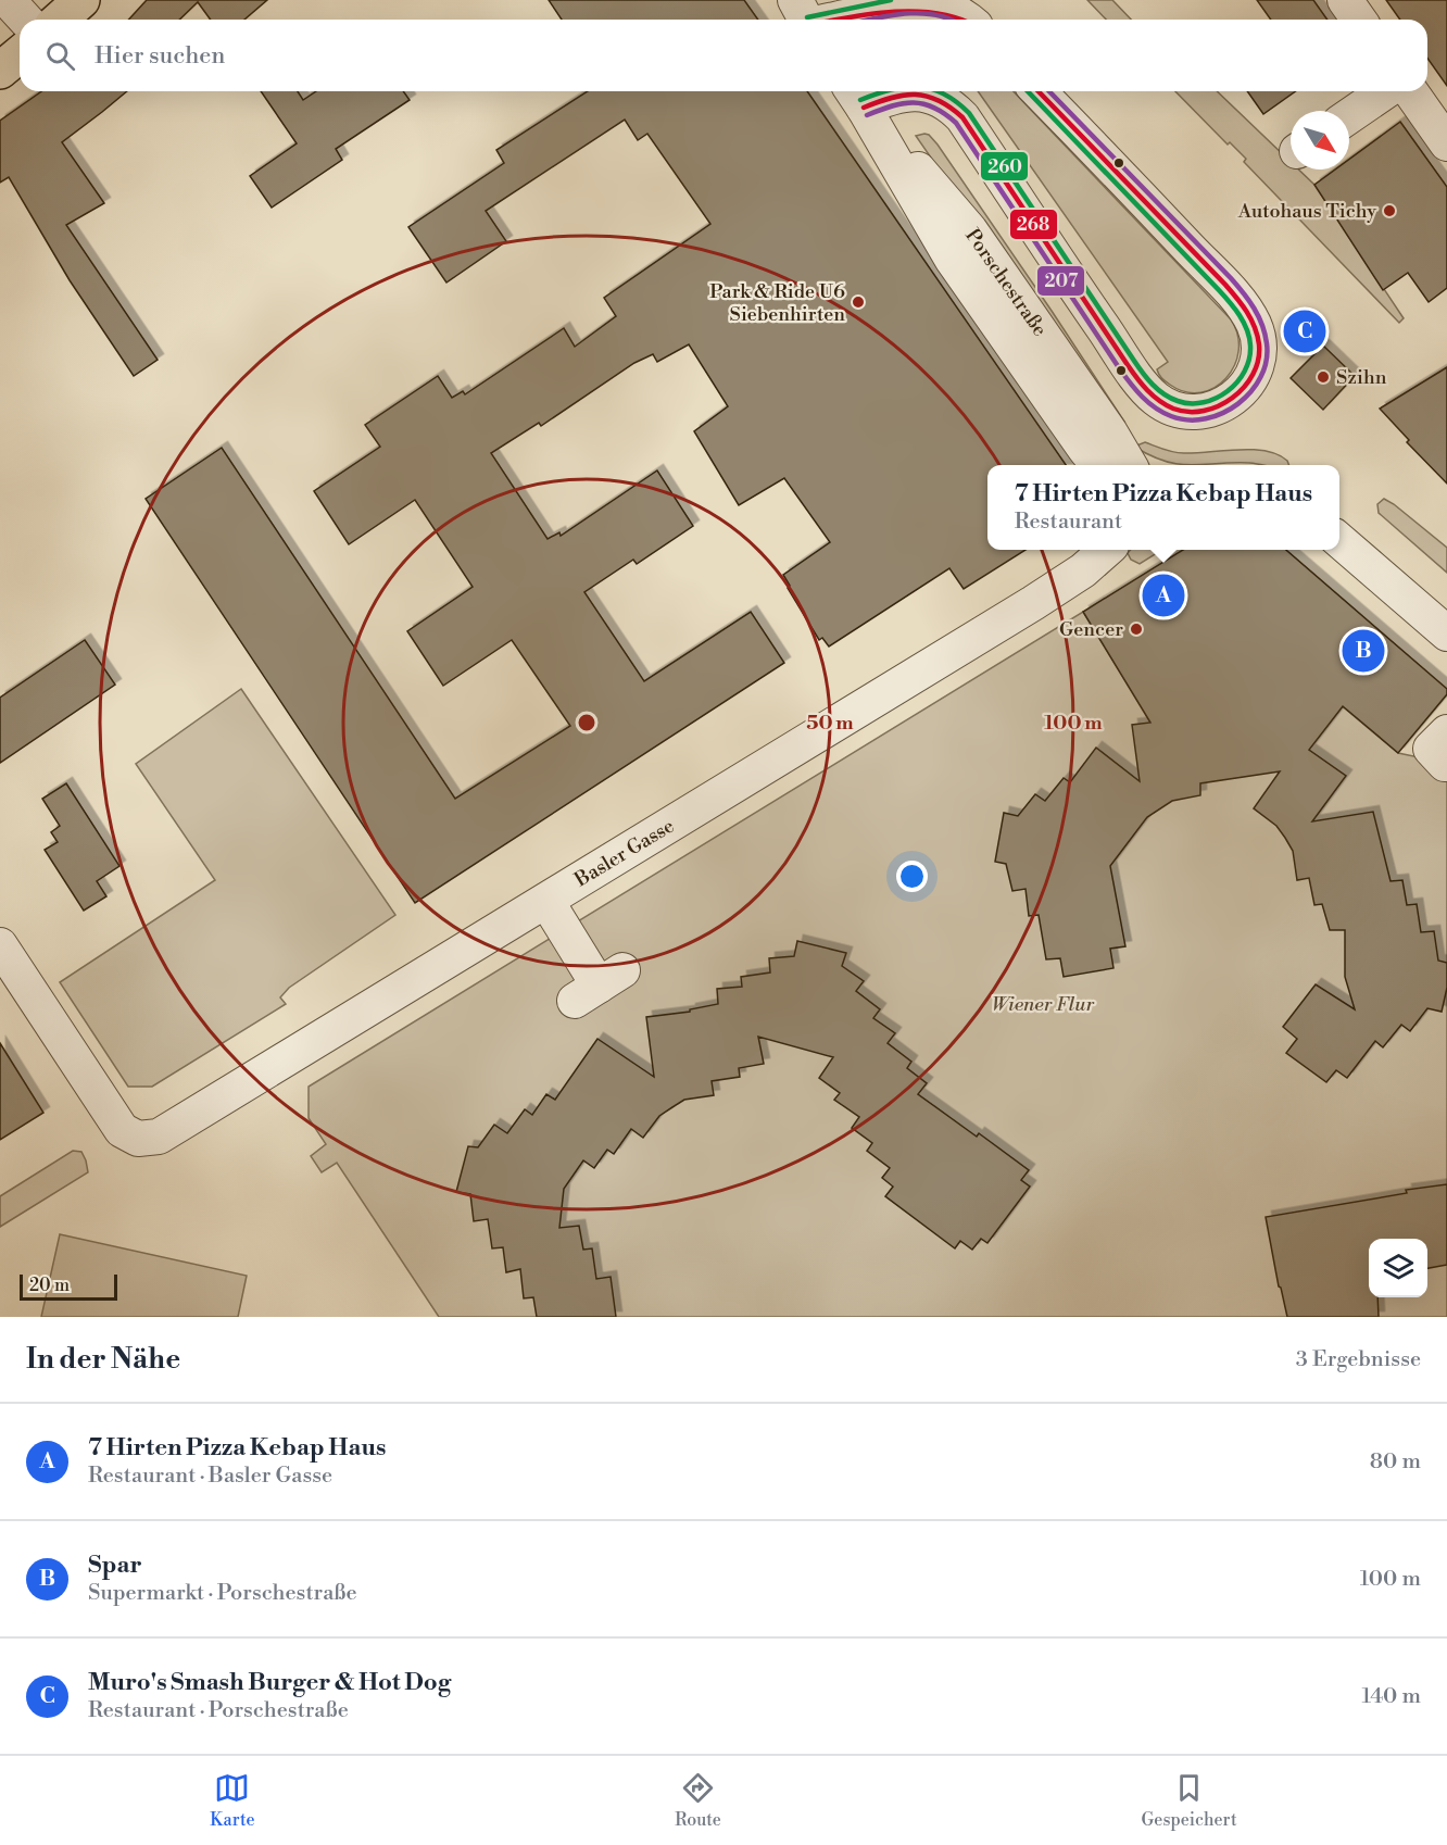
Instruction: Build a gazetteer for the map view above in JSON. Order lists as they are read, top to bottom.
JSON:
{
  "streets": {
    "street": ["Porschestraße", "Basler Gasse"]
  },
  "parks": ["Wiener Flur"],
  "places": [
    "Autohaus Tichy",
    "Park & Ride U6 Siebenhirten",
    "Szihn",
    "Gencer"
  ],
  "lines": ["transit line 260", "transit line 268", "transit line 207"],
  "scale_bar": "20 m",
  "north": "bottom right",
  "page": {
    "search": "Hier suchen",
    "pins": ["C", "A", "B"],
    "popup": ["7 Hirten Pizza Kebap Haus", "Restaurant"],
    "scale": "20 m",
    "heading": ["In der Nähe", "3 Ergebnisse"],
    "list": [
      {
        "mark": "A",
        "name": "7 Hirten Pizza Kebap Haus",
        "note": "Restaurant · Basler Gasse",
        "value": "80 m"
      },
      {
        "mark": "B",
        "name": "Spar",
        "note": "Supermarkt · Porschestraße",
        "value": "100 m"
      },
      {
        "mark": "C",
        "name": "Muro's Smash Burger & Hot Dog",
        "note": "Restaurant · Porschestraße",
        "value": "140 m"
      }
    ],
    "nav": ["Karte", "Route", "Gespeichert"]
  },
  "rings": ["50 m", "100 m"]
}
